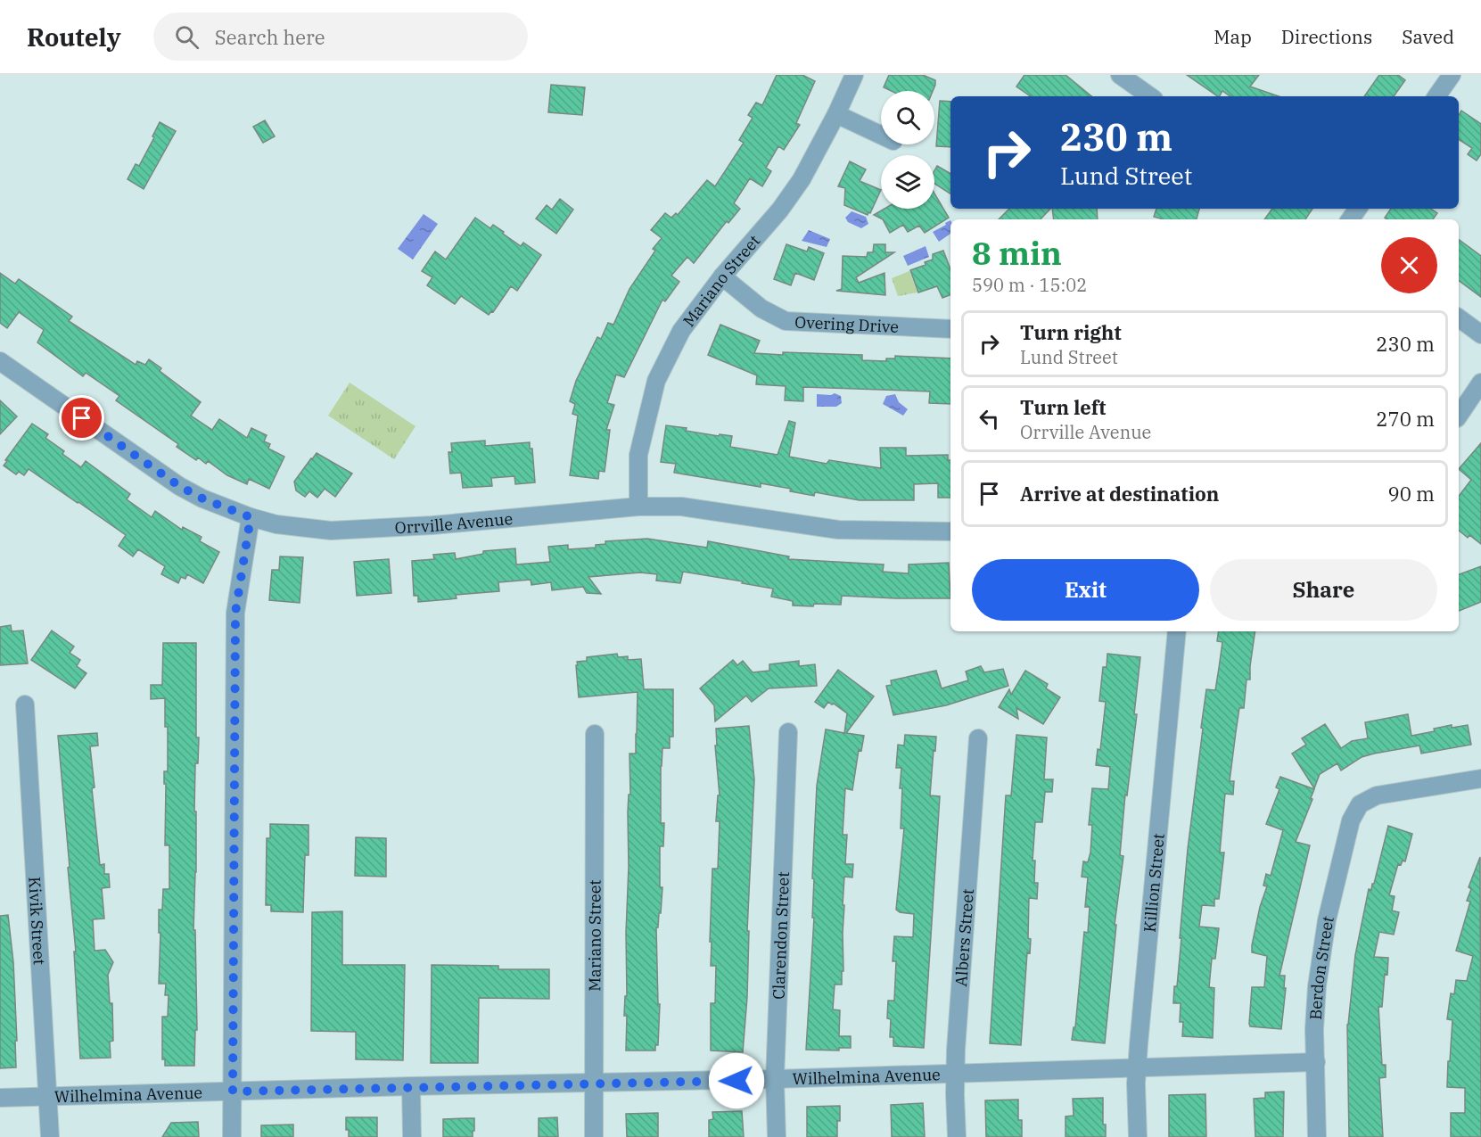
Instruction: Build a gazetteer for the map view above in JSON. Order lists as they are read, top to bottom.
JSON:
{
  "streets": {
    "street": [
      "Mariano Street",
      "Overing Drive",
      "Orrville Avenue",
      "Killion Street",
      "Kivik Street",
      "Clarendon Street",
      "Albers Street",
      "Berdon Street",
      "Wilhelmina Avenue"
    ]
  },
  "crossings": [
    ["Mariano Street", "Overing Drive"],
    ["Mariano Street", "Orrville Avenue"],
    ["Mariano Street", "Wilhelmina Avenue"],
    ["Killion Street", "Wilhelmina Avenue"],
    ["Kivik Street", "Wilhelmina Avenue"],
    ["Clarendon Street", "Wilhelmina Avenue"],
    ["Albers Street", "Wilhelmina Avenue"],
    ["Berdon Street", "Wilhelmina Avenue"]
  ],
  "page": {
    "header": "Routely",
    "search": "Search here",
    "nav": ["Map", "Directions", "Saved"],
    "turn": ["230 m", "Lund Street"],
    "heading": ["8 min", "590 m · 15:02"],
    "list": [
      {
        "name": "Turn right",
        "note": "Lund Street",
        "value": "230 m"
      },
      {
        "name": "Turn left",
        "note": "Orrville Avenue",
        "value": "270 m"
      },
      {
        "name": "Arrive at destination",
        "value": "90 m"
      }
    ],
    "buttons": ["Exit", "Share"]
  }
}
